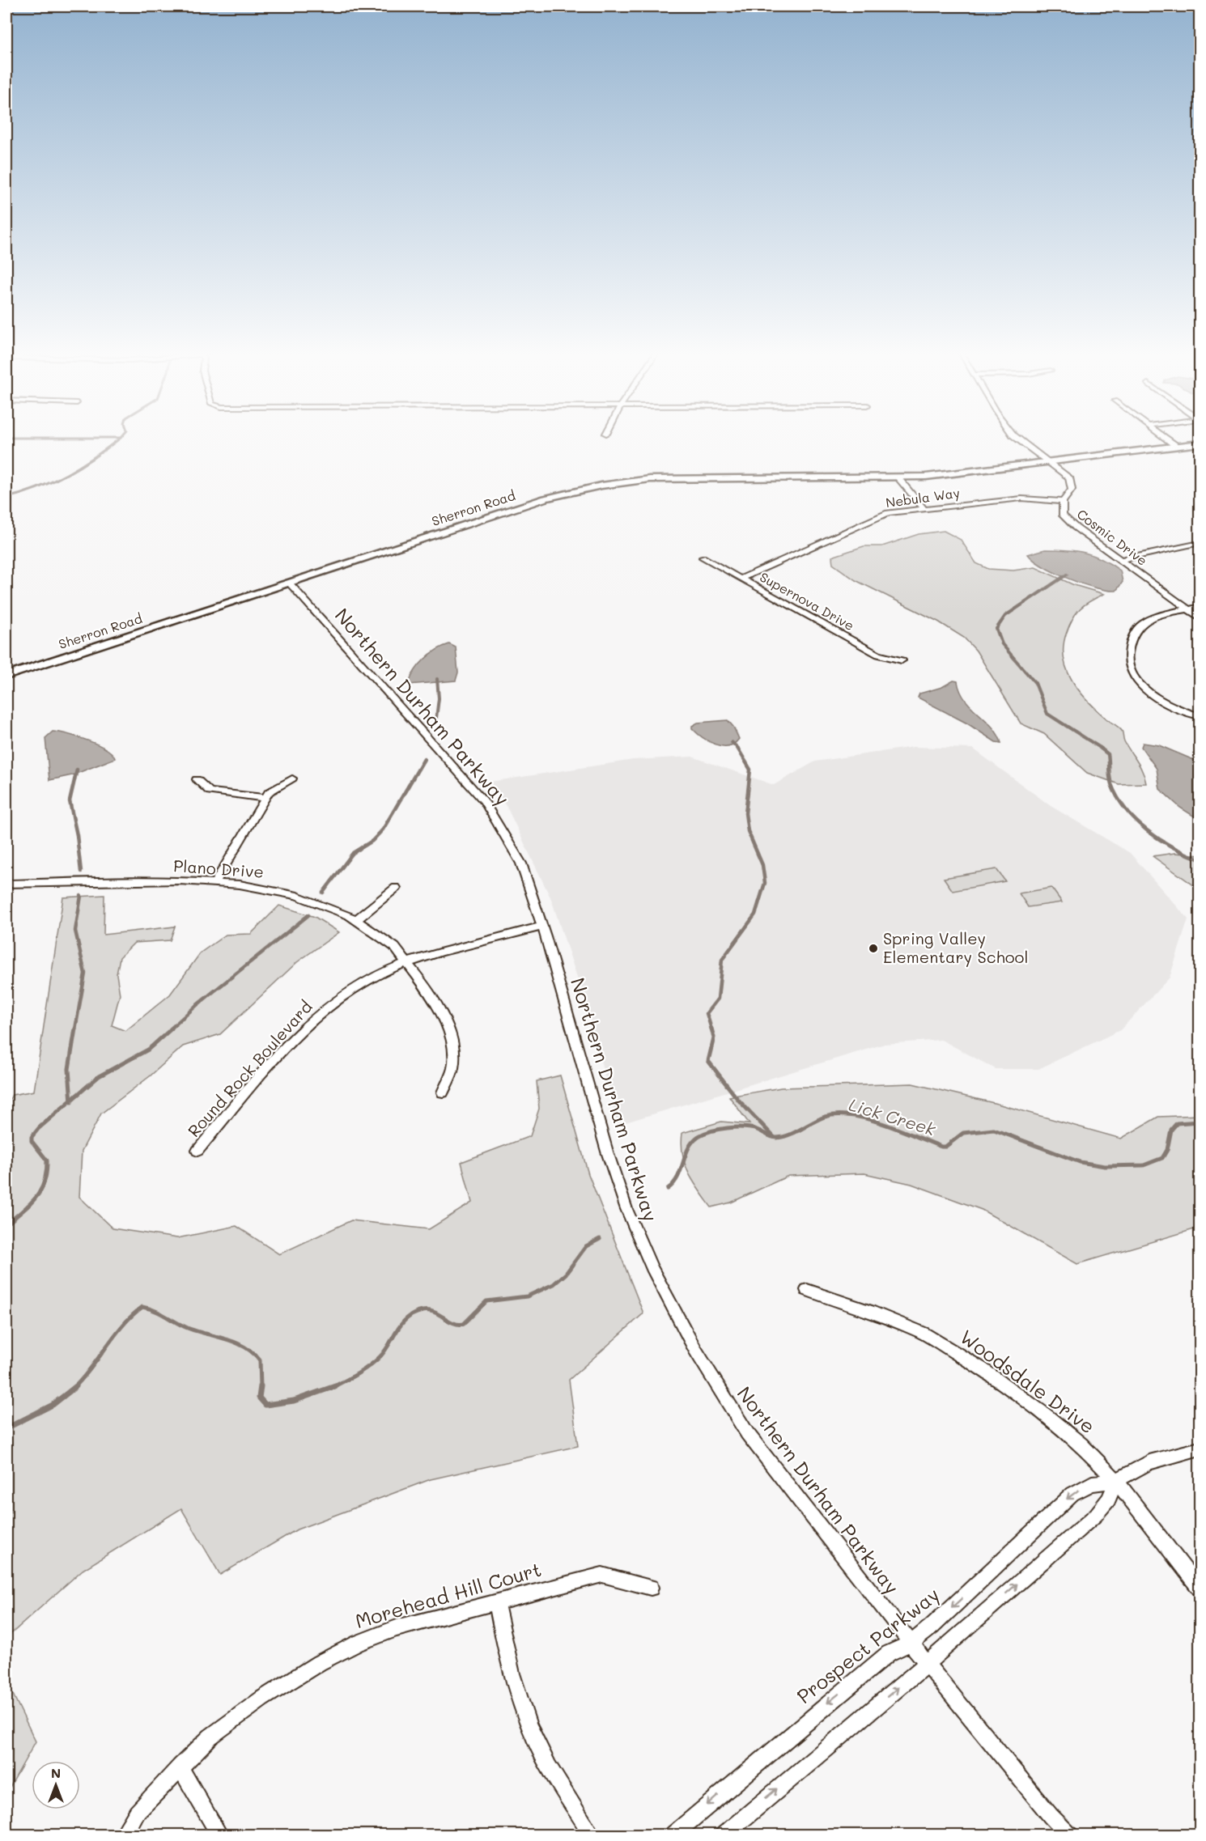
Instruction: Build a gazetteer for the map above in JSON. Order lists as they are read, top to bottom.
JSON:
{
  "streets": {
    "main road": ["Sherron Road"],
    "street": [
      "Nebula Way",
      "Cosmic Drive",
      "Supernova Drive",
      "Northern Durham Parkway",
      "Plano Drive",
      "Round Rock Boulevard",
      "Woodsdale Drive",
      "Morehead Hill Court",
      "Prospect Parkway"
    ]
  },
  "crossings": [
    ["Nebula Way", "Cosmic Drive"],
    ["Nebula Way", "Supernova Drive"],
    ["Sherron Road", "Cosmic Drive"],
    ["Sherron Road", "Northern Durham Parkway"],
    ["Northern Durham Parkway", "Round Rock Boulevard"],
    ["Northern Durham Parkway", "Prospect Parkway"],
    ["Plano Drive", "Round Rock Boulevard"],
    ["Woodsdale Drive", "Prospect Parkway"]
  ],
  "water": ["Lick Creek"],
  "places": ["Spring Valley Elementary School"],
  "north": "top"
}
